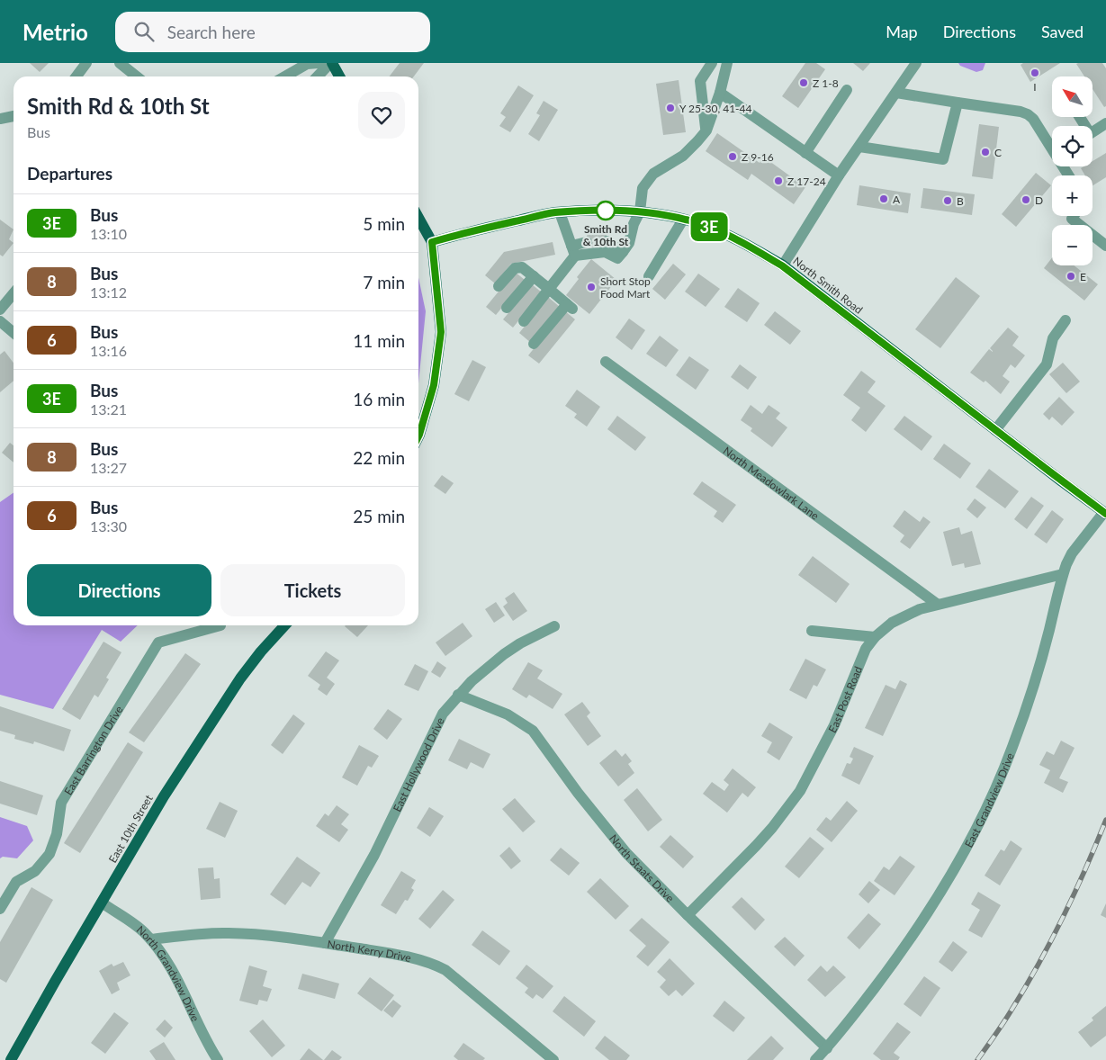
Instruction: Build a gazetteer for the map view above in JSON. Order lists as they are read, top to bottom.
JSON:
{
  "streets": {
    "main road": ["North Smith Road", "East 10th Street"],
    "street": [
      "North Meadowlark Lane",
      "East Post Road",
      "East Barrington Drive",
      "East Hollywood Drive",
      "East Grandview Drive",
      "North Staats Drive",
      "North Kerry Drive",
      "North Grandview Drive"
    ]
  },
  "crossings": [
    ["North Smith Road", "East Grandview Drive"],
    ["North Meadowlark Lane", "East Post Road"],
    ["East Post Road", "East Grandview Drive"],
    ["East Post Road", "North Staats Drive"],
    ["East Hollywood Drive", "North Staats Drive"],
    ["East Hollywood Drive", "North Kerry Drive"],
    ["East Grandview Drive", "North Staats Drive"],
    ["East 10th Street", "North Grandview Drive"],
    ["North Kerry Drive", "North Grandview Drive"]
  ],
  "places": [
    "I",
    "Z 1-8",
    "Y 25-30, 41-44",
    "C",
    "Z 9-16",
    "Z 17-24",
    "A",
    "D",
    "B",
    "Smith Rd & 10th St",
    "E",
    "Short Stop Food Mart"
  ],
  "lines": ["bus line 3E"],
  "north": "top left",
  "page": {
    "header": "Metrio",
    "search": "Search here",
    "nav": ["Map", "Directions", "Saved"],
    "on_map": "3E",
    "map_buttons": ["+", "−"],
    "heading": [
      ["Smith Rd & 10th St", "Bus"],
      "Departures"
    ],
    "list": [
      {
        "mark": "3E",
        "name": "Bus",
        "note": "13:10",
        "value": "5 min"
      },
      {
        "mark": "8",
        "name": "Bus",
        "note": "13:12",
        "value": "7 min"
      },
      {
        "mark": "6",
        "name": "Bus",
        "note": "13:16",
        "value": "11 min"
      },
      {
        "mark": "3E",
        "name": "Bus",
        "note": "13:21",
        "value": "16 min"
      },
      {
        "mark": "8",
        "name": "Bus",
        "note": "13:27",
        "value": "22 min"
      },
      {
        "mark": "6",
        "name": "Bus",
        "note": "13:30",
        "value": "25 min"
      }
    ],
    "buttons": ["Directions", "Tickets"]
  }
}
